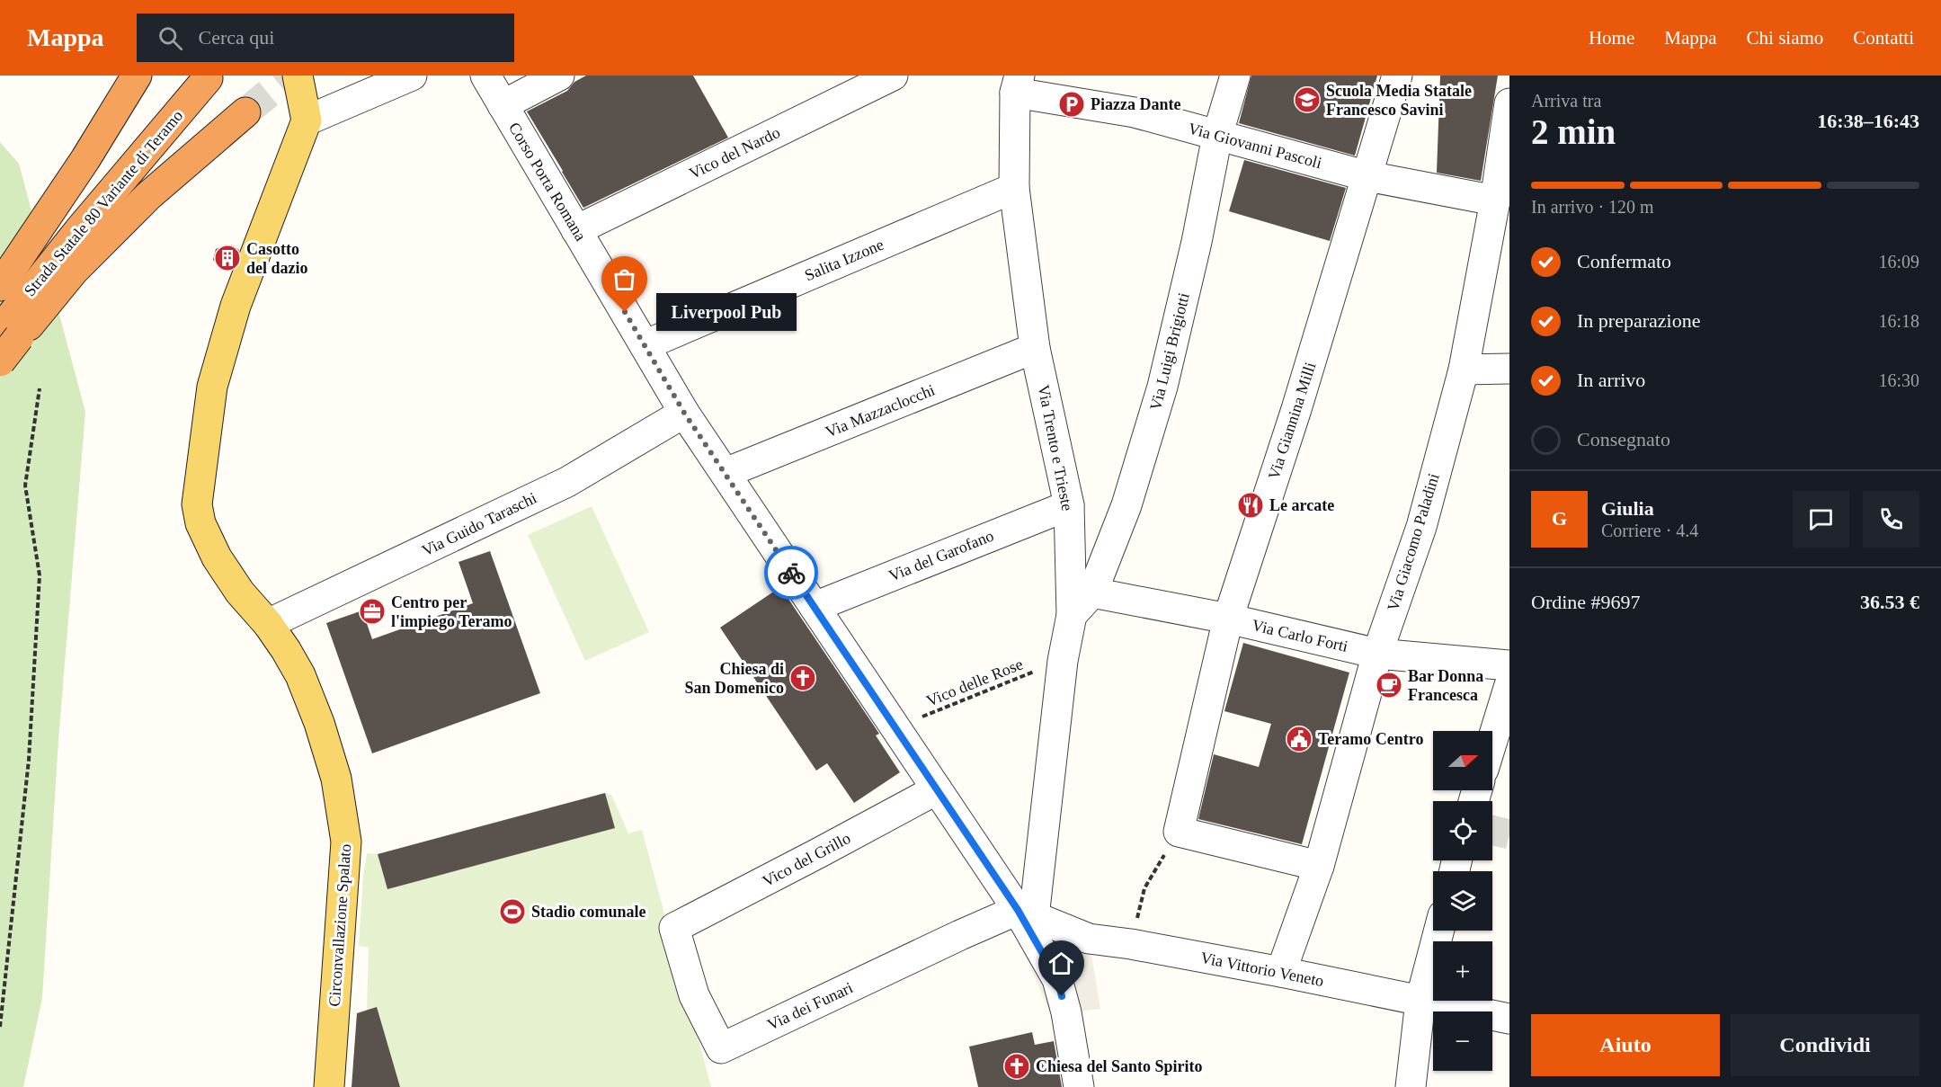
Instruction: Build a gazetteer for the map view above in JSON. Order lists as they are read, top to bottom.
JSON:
{
  "streets": {
    "highway": ["Strada Statale 80 Variante di Teramo"],
    "main road": ["Circonvallazione Spalato"],
    "street": [
      "Via Giovanni Pascoli",
      "Vico del Nardo",
      "Corso Porta Romana",
      "Salita Izzone",
      "Via Luigi Brigiotti",
      "Via Mazzaclocchi",
      "Via Giannina Milli",
      "Via Trento e Trieste",
      "Via Guido Taraschi",
      "Via Giacomo Paladini",
      "Via del Garofano",
      "Via Carlo Forti",
      "Vico del Grillo",
      "Via Vittorio Veneto",
      "Via dei Funari"
    ],
    "path": ["Vico delle Rose"]
  },
  "crossings": [
    ["Via Giovanni Pascoli", "Via Luigi Brigiotti"],
    ["Via Giovanni Pascoli", "Via Giannina Milli"],
    ["Via Giovanni Pascoli", "Via Trento e Trieste"],
    ["Via Giovanni Pascoli", "Via Giacomo Paladini"],
    ["Vico del Nardo", "Corso Porta Romana"],
    ["Corso Porta Romana", "Salita Izzone"],
    ["Corso Porta Romana", "Via Mazzaclocchi"],
    ["Corso Porta Romana", "Via Trento e Trieste"],
    ["Corso Porta Romana", "Via Guido Taraschi"],
    ["Corso Porta Romana", "Via del Garofano"],
    ["Corso Porta Romana", "Vico delle Rose"],
    ["Corso Porta Romana", "Vico del Grillo"],
    ["Corso Porta Romana", "Via Vittorio Veneto"],
    ["Corso Porta Romana", "Via dei Funari"],
    ["Salita Izzone", "Via Trento e Trieste"],
    ["Via Luigi Brigiotti", "Via Trento e Trieste"],
    ["Via Luigi Brigiotti", "Via Carlo Forti"],
    ["Via Mazzaclocchi", "Via Trento e Trieste"],
    ["Via Giannina Milli", "Via Carlo Forti"],
    ["Via Trento e Trieste", "Via del Garofano"],
    ["Via Trento e Trieste", "Vico delle Rose"],
    ["Via Trento e Trieste", "Via Vittorio Veneto"],
    ["Via Trento e Trieste", "Via dei Funari"],
    ["Via Guido Taraschi", "Circonvallazione Spalato"],
    ["Via Giacomo Paladini", "Via Carlo Forti"],
    ["Via Giacomo Paladini", "Via Vittorio Veneto"],
    ["Vico del Grillo", "Via dei Funari"],
    ["Via Vittorio Veneto", "Via dei Funari"]
  ],
  "places": {
    "school or university": ["Scuola Media Statale Francesco Savini"],
    "parking": ["Piazza Dante"],
    "building": ["Casotto del dazio"],
    "other": ["Liverpool Pub"],
    "restaurant": ["Le arcate"],
    "office": ["Centro per l'impiego Teramo"],
    "church": ["Chiesa di San Domenico", "Chiesa del Santo Spirito"],
    "cafe": ["Bar Donna Francesca"],
    "public building": ["Teramo Centro"],
    "sports": ["Stadio comunale"]
  },
  "north": "right",
  "page": {
    "header": "Mappa",
    "search": "Cerca qui",
    "nav": [
      "Home",
      "Mappa",
      "Chi siamo",
      "Contatti"
    ],
    "heading": ["2 min", "Arriva tra", "16:38–16:43"],
    "panel": [
      "Giulia",
      "Corriere · 4.4",
      "Ordine #9697",
      "36.53 €"
    ],
    "bar": "In arrivo · 120 m",
    "list": [
      ["Confermato", "16:09"],
      ["In preparazione", "16:18"],
      ["In arrivo", "16:30"],
      "Consegnato"
    ],
    "bubble": "Liverpool Pub",
    "round": "G",
    "map_buttons": ["+", "−"],
    "buttons": ["Aiuto", "Condividi"]
  }
}
